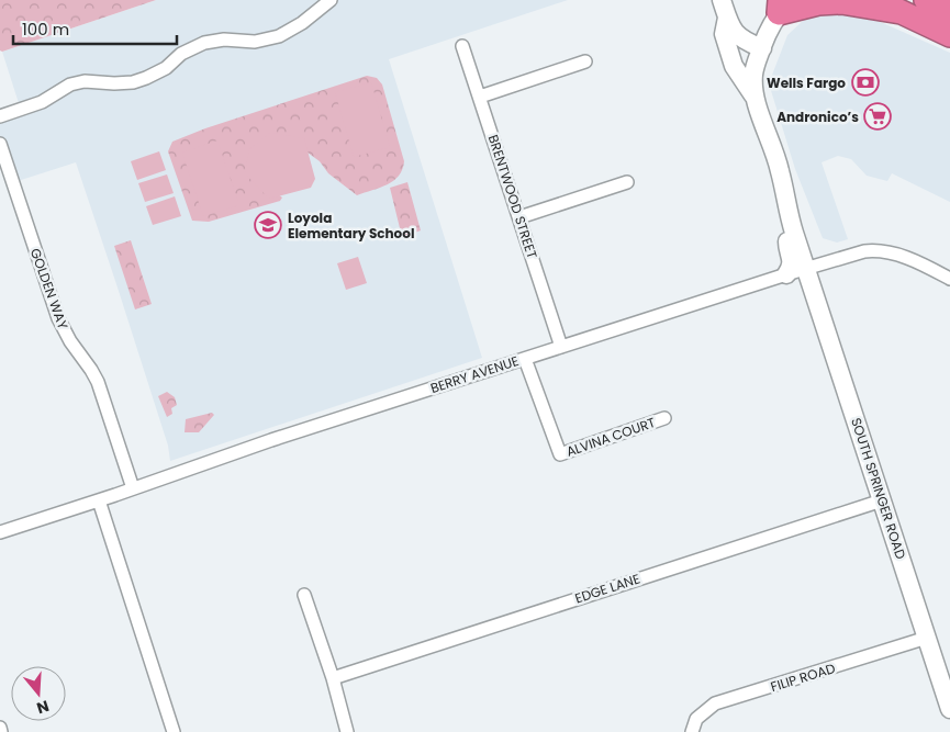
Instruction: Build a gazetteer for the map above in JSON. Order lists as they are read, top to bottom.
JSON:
{
  "streets": {
    "street": [
      "BRENTWOOD STREET",
      "GOLDEN WAY",
      "BERRY AVENUE",
      "ALVINA COURT",
      "SOUTH SPRINGER ROAD",
      "EDGE LANE",
      "FILIP ROAD"
    ]
  },
  "crossings": [
    ["BRENTWOOD STREET", "BERRY AVENUE"],
    ["GOLDEN WAY", "BERRY AVENUE"],
    ["BERRY AVENUE", "ALVINA COURT"],
    ["BERRY AVENUE", "SOUTH SPRINGER ROAD"],
    ["SOUTH SPRINGER ROAD", "EDGE LANE"],
    ["SOUTH SPRINGER ROAD", "FILIP ROAD"]
  ],
  "places": {
    "bank": ["Wells Fargo"],
    "supermarket": ["Andronico’s"],
    "school or university": ["Loyola Elementary School"]
  },
  "scale_bar": "100 m",
  "north": "bottom"
}
